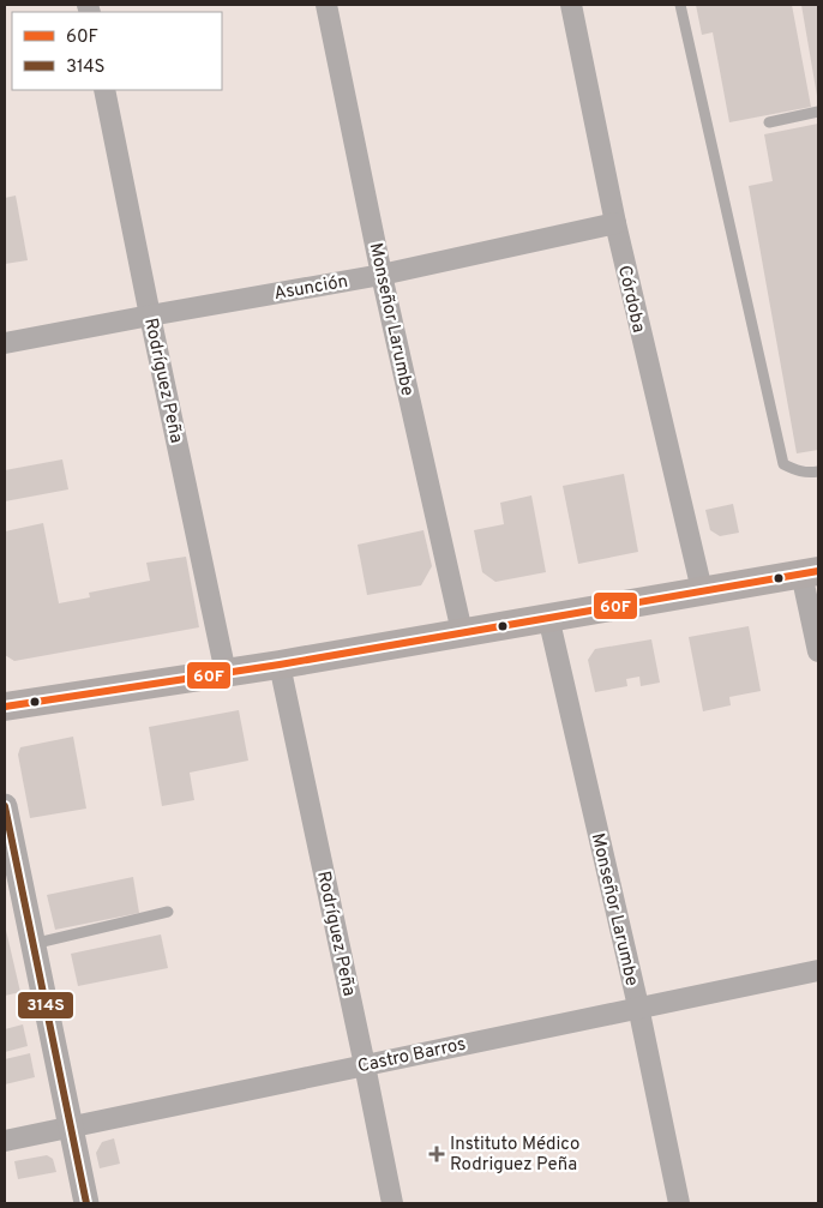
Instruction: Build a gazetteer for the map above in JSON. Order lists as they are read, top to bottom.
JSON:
{
  "streets": {
    "street": [
      "Asunción",
      "Córdoba",
      "Monseñor Larumbe",
      "Rodríguez Peña",
      "Castro Barros"
    ]
  },
  "crossings": [
    ["Asunción", "Córdoba"],
    ["Asunción", "Monseñor Larumbe"],
    ["Asunción", "Rodríguez Peña"],
    ["Monseñor Larumbe", "Castro Barros"],
    ["Rodríguez Peña", "Castro Barros"]
  ],
  "places": {
    "health": ["Instituto Médico Rodriguez Peña"]
  },
  "lines": ["transit line 60F", "transit line 314S"],
  "legend": ["60F", "314S"]
}
